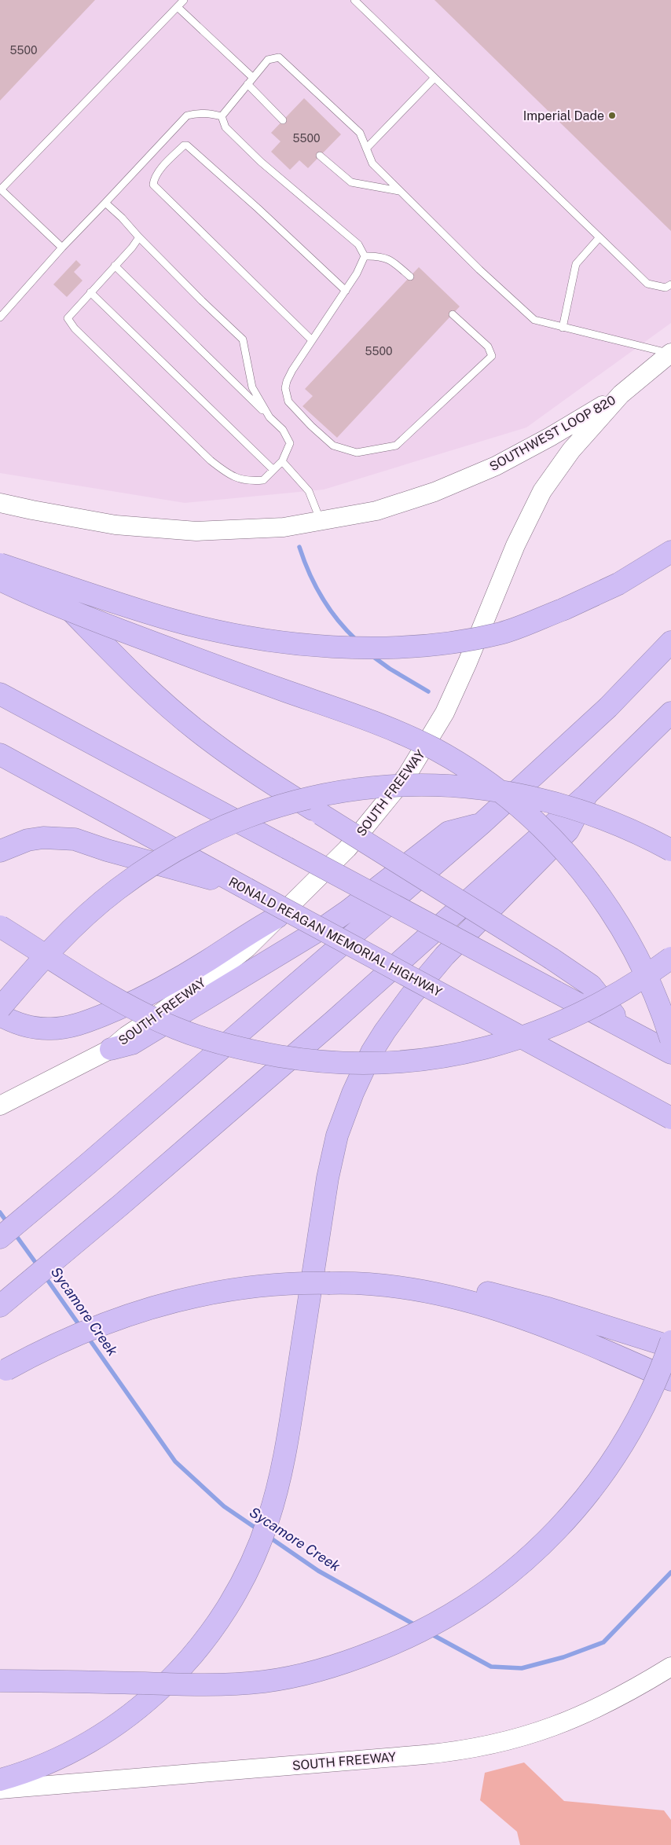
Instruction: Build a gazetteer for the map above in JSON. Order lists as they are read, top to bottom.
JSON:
{
  "streets": {
    "highway": ["RONALD REAGAN MEMORIAL HIGHWAY"],
    "main road": ["SOUTHWEST LOOP 820", "SOUTH FREEWAY"]
  },
  "crossings": [
    ["SOUTHWEST LOOP 820", "SOUTH FREEWAY"]
  ],
  "water": ["Sycamore Creek"],
  "places": ["Imperial Dade"],
  "house_numbers": ["5500", "5500", "5500"]
}
